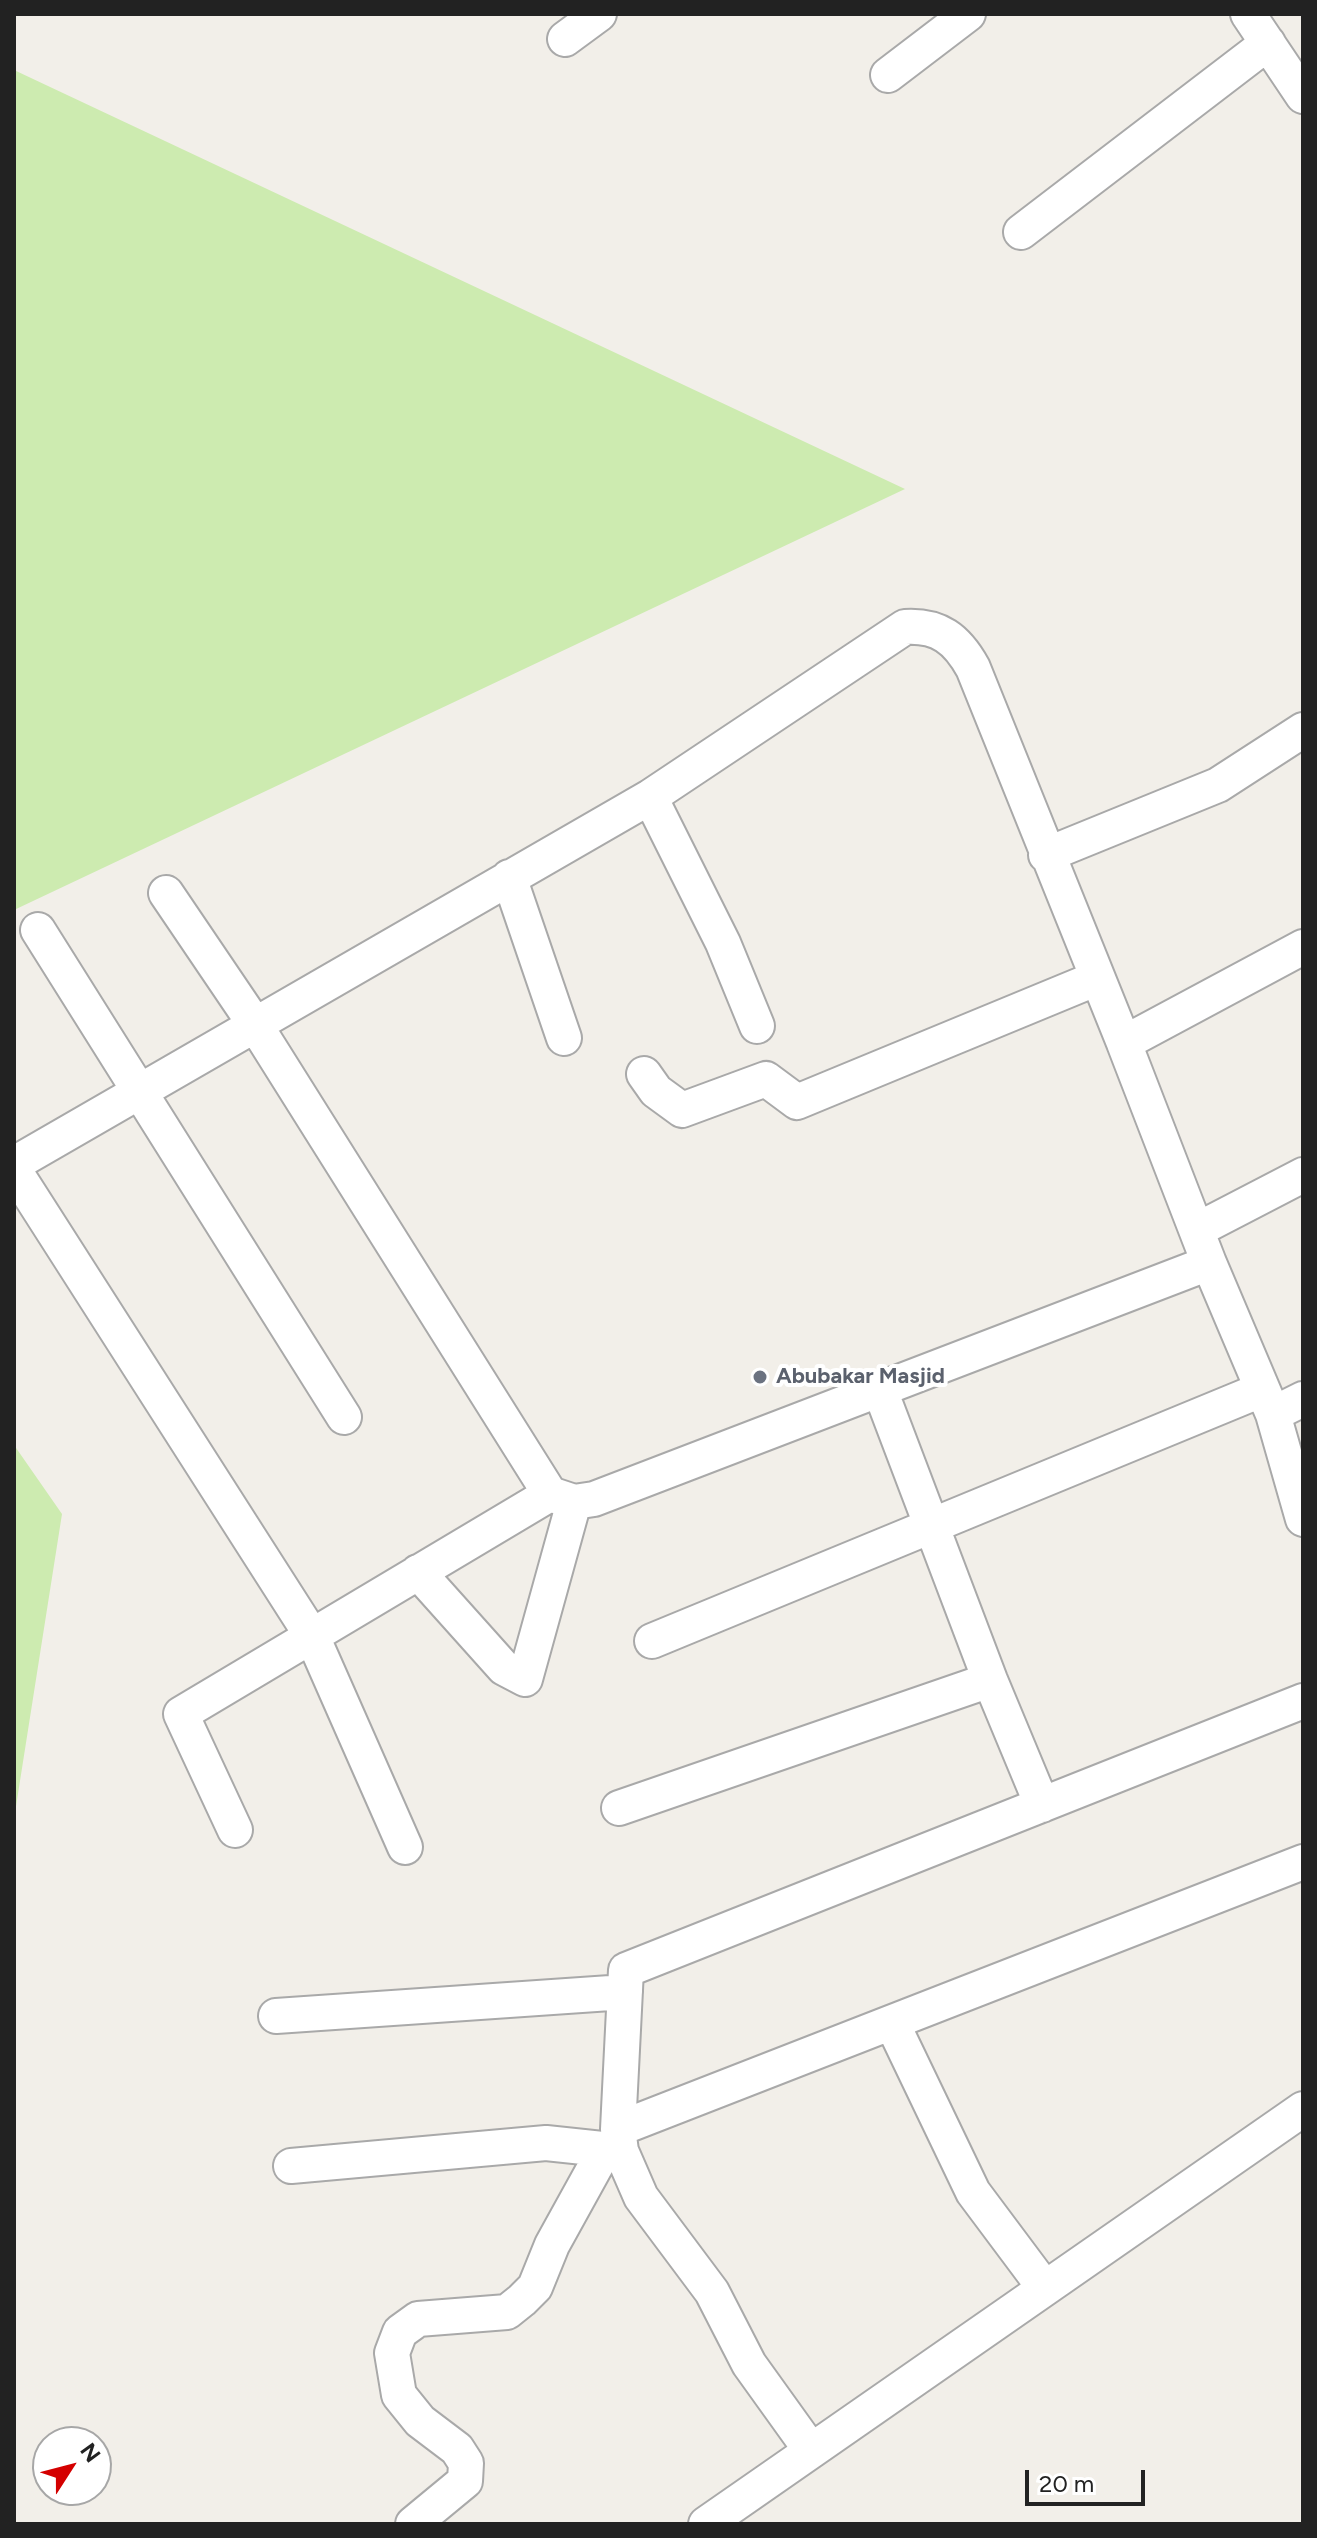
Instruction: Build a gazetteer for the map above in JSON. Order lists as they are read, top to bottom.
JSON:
{
  "places": ["Abubakar Masjid"],
  "scale_bar": "20 m",
  "north": "top right"
}
